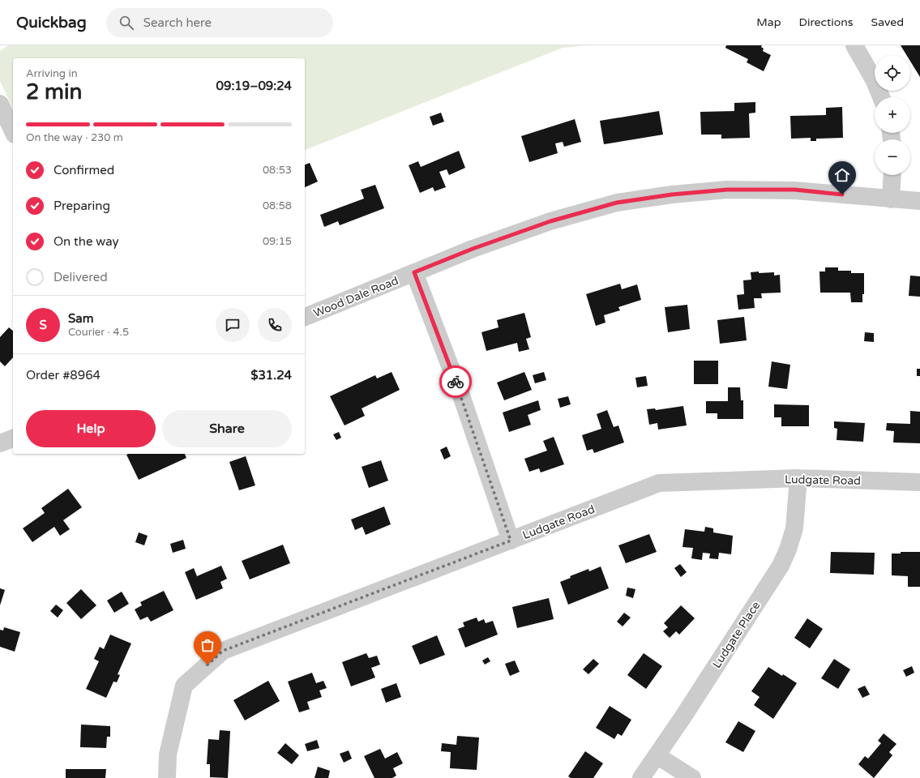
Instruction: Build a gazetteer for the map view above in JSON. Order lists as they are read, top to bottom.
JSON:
{
  "streets": {
    "street": ["Wood Dale Road", "Ludgate Road", "Ludgate Place"]
  },
  "crossings": [
    ["Ludgate Road", "Ludgate Place"]
  ],
  "page": {
    "header": "Quickbag",
    "search": "Search here",
    "nav": ["Map", "Directions", "Saved"],
    "map_buttons": ["+", "−"],
    "heading": ["2 min", "Arriving in", "09:19–09:24"],
    "panel": [
      "Sam",
      "Courier · 4.5",
      "Order #8964",
      "$31.24"
    ],
    "bar": "On the way · 230 m",
    "list": [
      ["Confirmed", "08:53"],
      ["Preparing", "08:58"],
      ["On the way", "09:15"],
      "Delivered"
    ],
    "round": "S",
    "buttons": ["Help", "Share"]
  }
}
